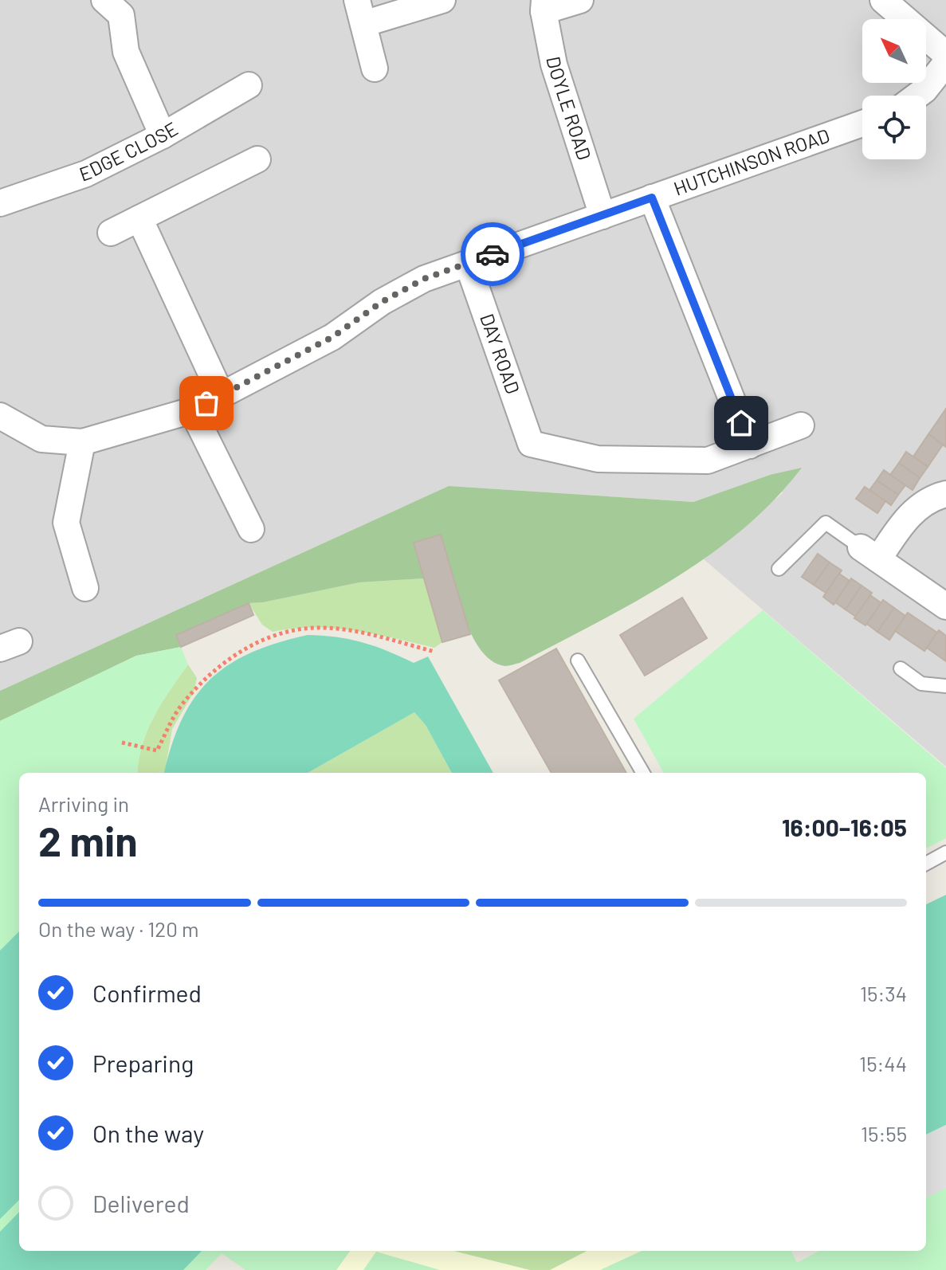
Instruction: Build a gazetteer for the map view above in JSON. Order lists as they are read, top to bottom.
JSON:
{
  "streets": {
    "street": [
      "DOYLE ROAD",
      "EDGE CLOSE",
      "HUTCHINSON ROAD",
      "DAY ROAD"
    ]
  },
  "crossings": [
    ["DOYLE ROAD", "HUTCHINSON ROAD"],
    ["HUTCHINSON ROAD", "DAY ROAD"]
  ],
  "north": "top left",
  "page": {
    "heading": ["2 min", "Arriving in", "16:00–16:05"],
    "bar": "On the way · 120 m",
    "list": [
      ["Confirmed", "15:34"],
      ["Preparing", "15:44"],
      ["On the way", "15:55"],
      "Delivered"
    ]
  }
}
